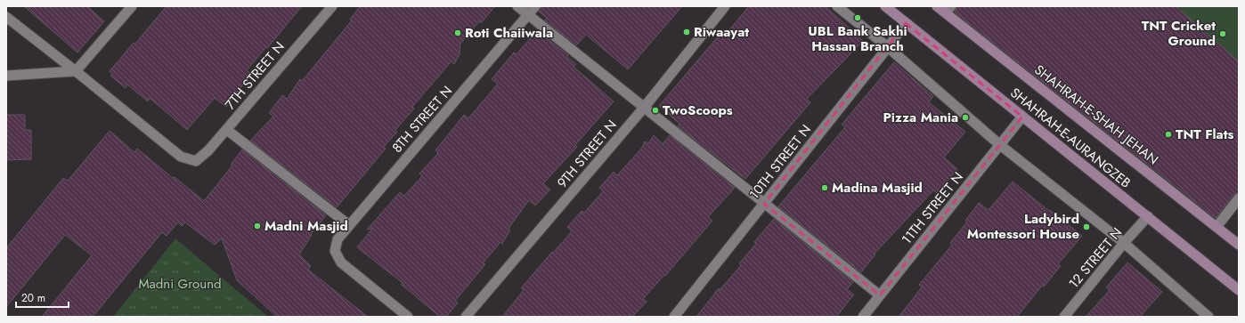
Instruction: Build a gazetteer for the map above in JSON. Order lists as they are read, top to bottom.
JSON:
{
  "streets": {
    "main road": ["SHAHRAH-E-SHAH JEHAN", "SHAHRAH-E-AURANGZEB"],
    "street": [
      "7TH STREET N",
      "8TH STREET N",
      "9TH STREET N",
      "10TH STREET N",
      "11TH STREET N",
      "12 STREET N"
    ]
  },
  "crossings": [
    ["SHAHRAH-E-AURANGZEB", "10TH STREET N"],
    ["SHAHRAH-E-AURANGZEB", "11TH STREET N"],
    ["SHAHRAH-E-AURANGZEB", "12 STREET N"]
  ],
  "parks": ["Madni Ground"],
  "places": [
    "UBL Bank Sakhi Hassan Branch",
    "Riwaayat",
    "Roti Chaiiwala",
    "TNT Cricket Ground",
    "TwoScoops",
    "Pizza Mania",
    "TNT Flats",
    "Madina Masjid",
    "Madni Masjid",
    "Ladybird Montessori House"
  ],
  "scale_bar": "20 m"
}
